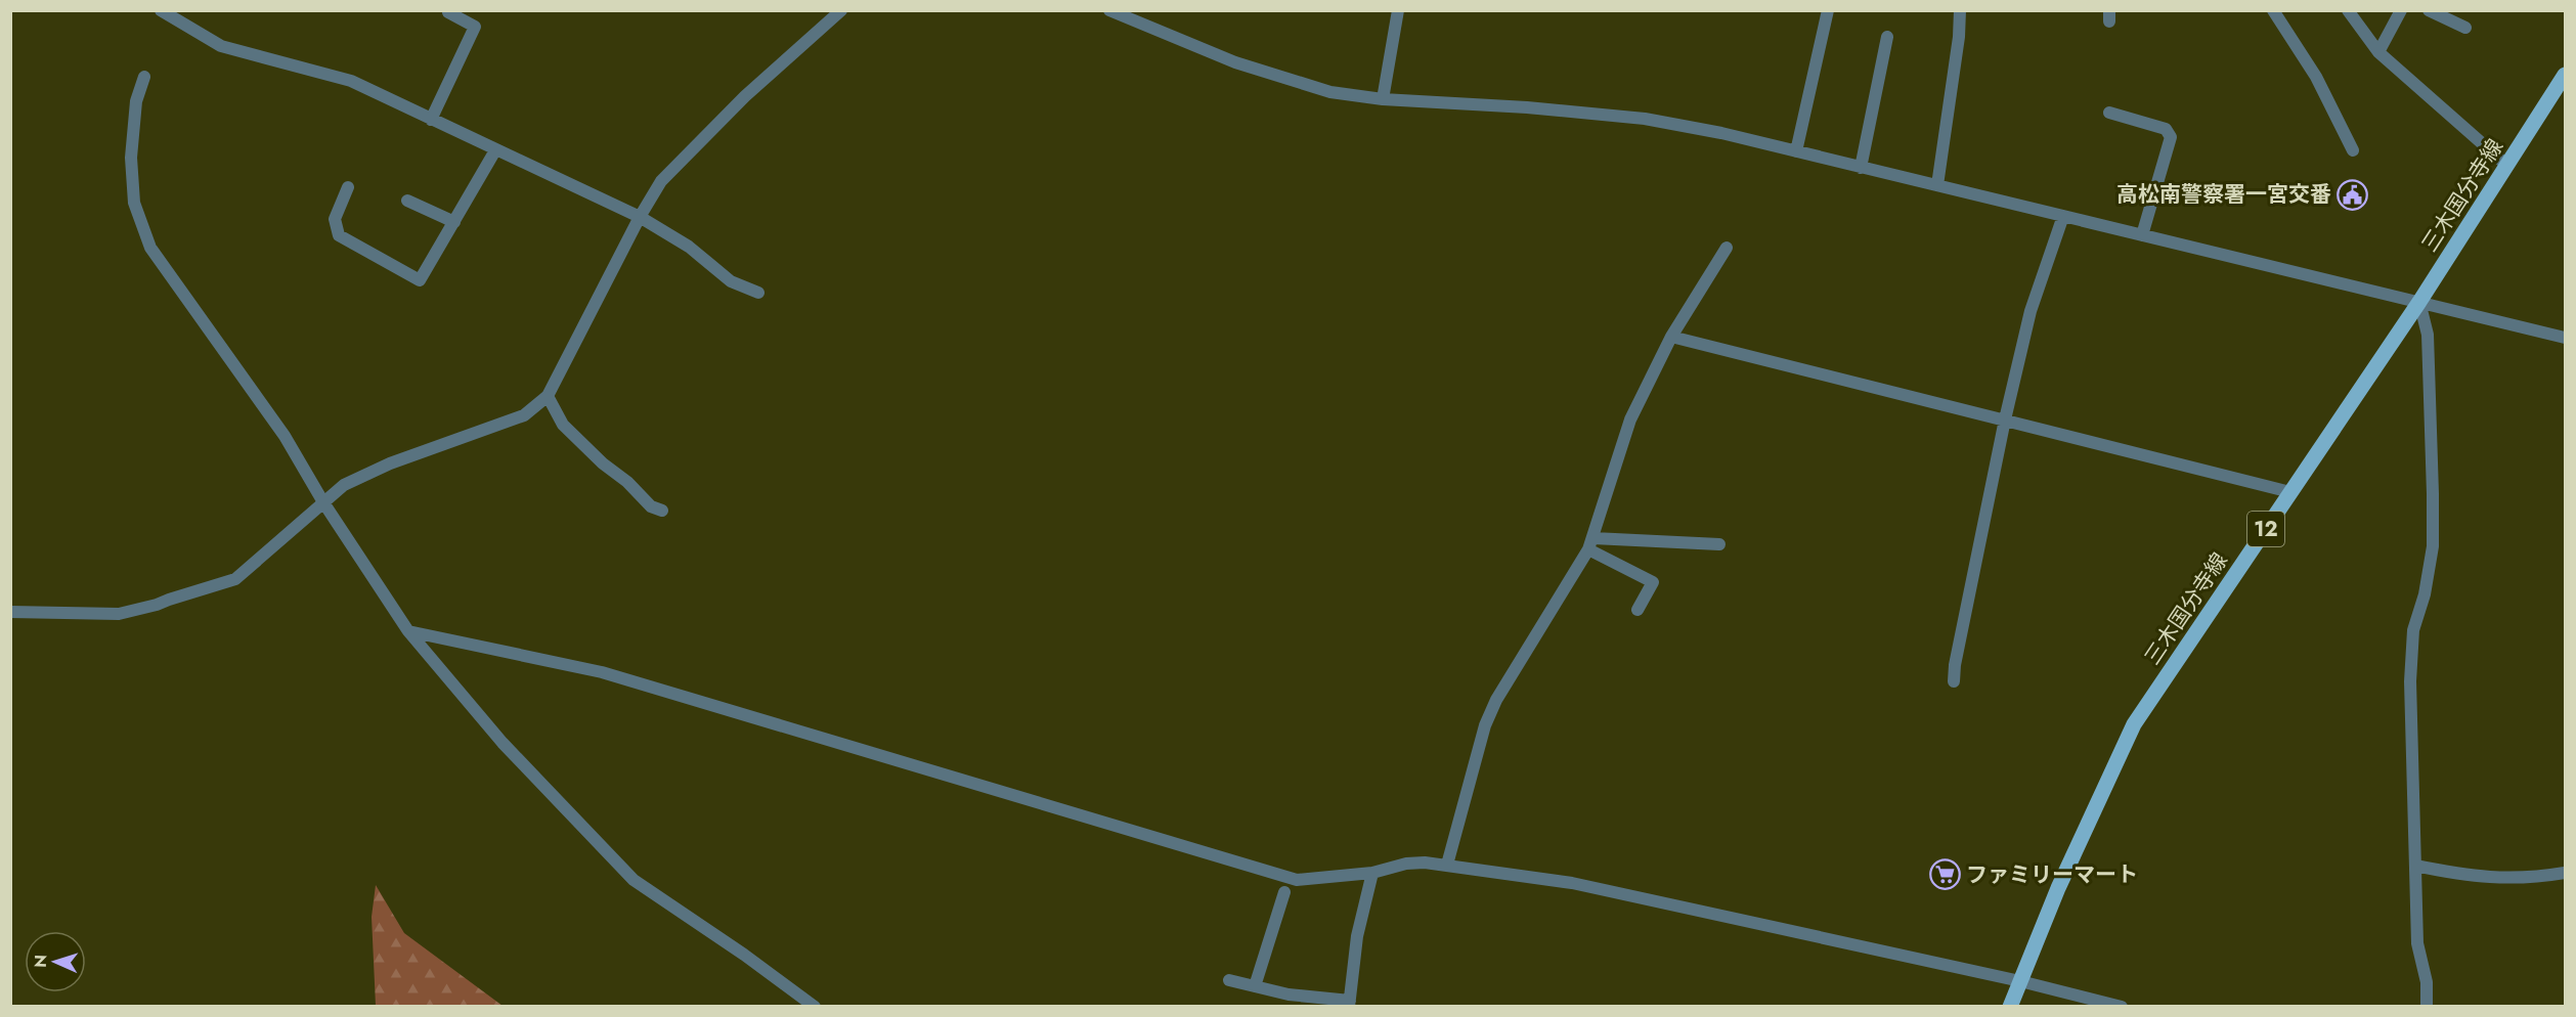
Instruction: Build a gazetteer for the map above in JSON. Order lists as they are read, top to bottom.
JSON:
{
  "streets": {
    "main road": ["三木国分寺線", "12"]
  },
  "places": {
    "public building": ["高松南警察署一宮交番"],
    "supermarket": ["ファミリーマート"]
  },
  "north": "left"
}
